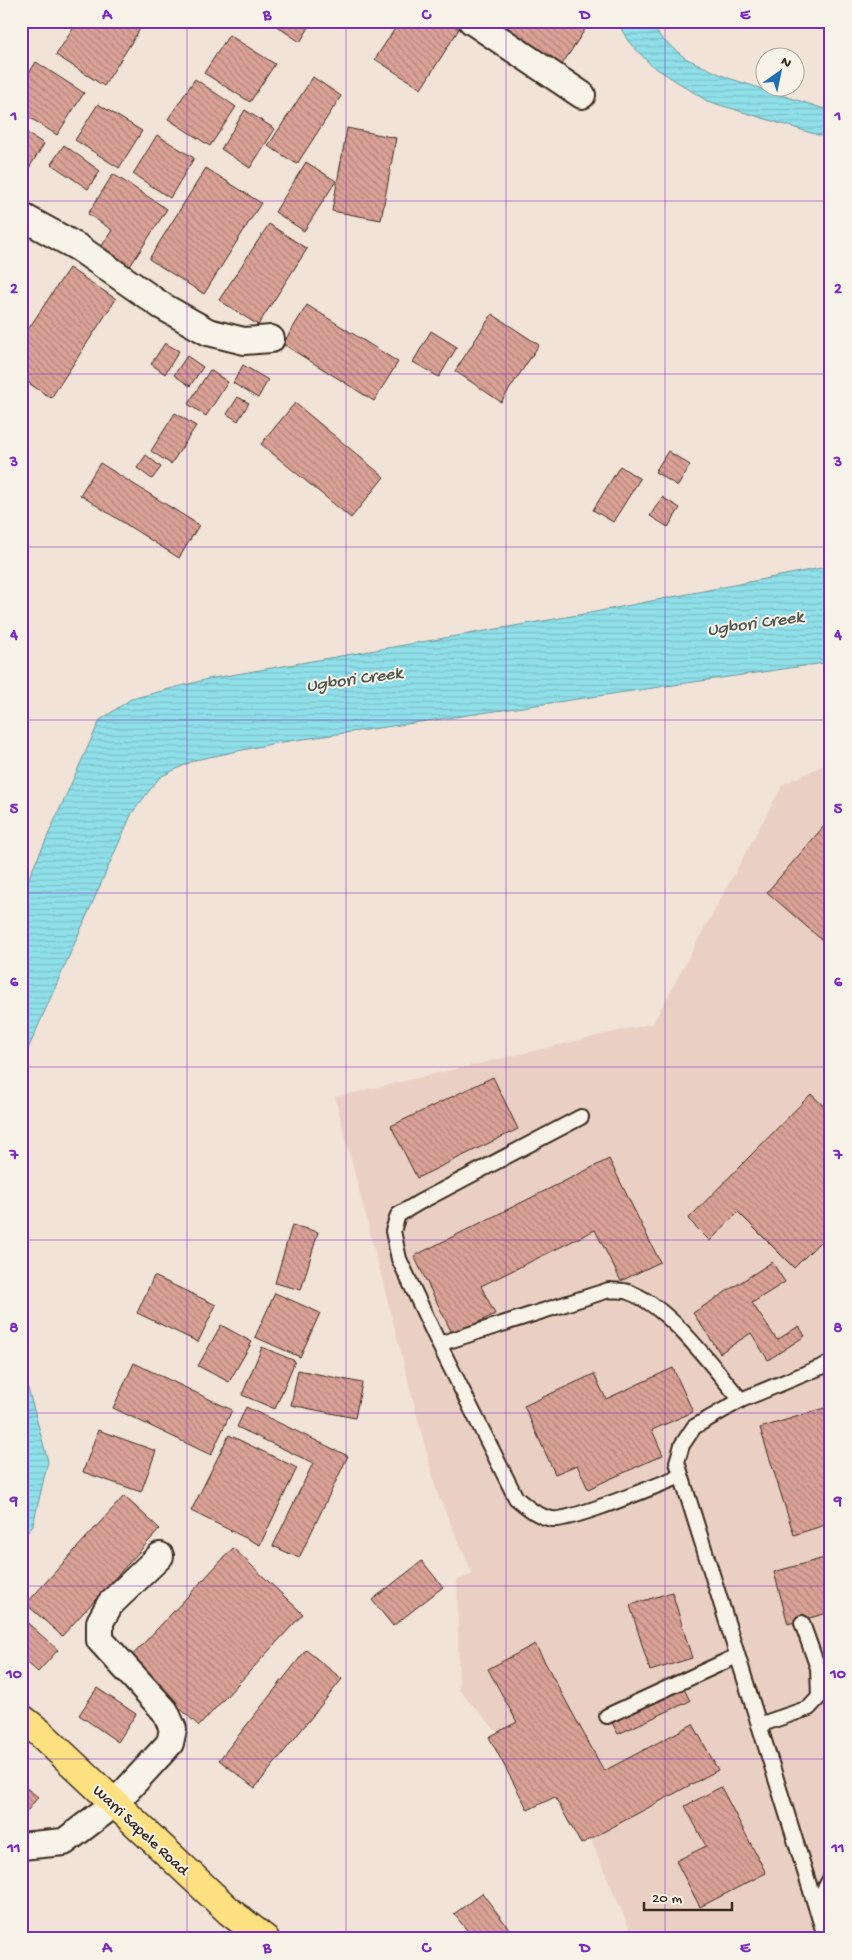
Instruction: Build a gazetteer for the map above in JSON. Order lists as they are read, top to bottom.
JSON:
{
  "streets": {
    "main road": ["Warri Sapele Road"]
  },
  "water": ["Ugbori Creek"],
  "scale_bar": "20 m",
  "north": "top right",
  "grid": {
    "columns": [
      "A",
      "B",
      "C",
      "D",
      "E"
    ],
    "rows": [
      "1",
      "2",
      "3",
      "4",
      "5",
      "6",
      "7",
      "8",
      "9",
      "10",
      "11"
    ]
  }
}
